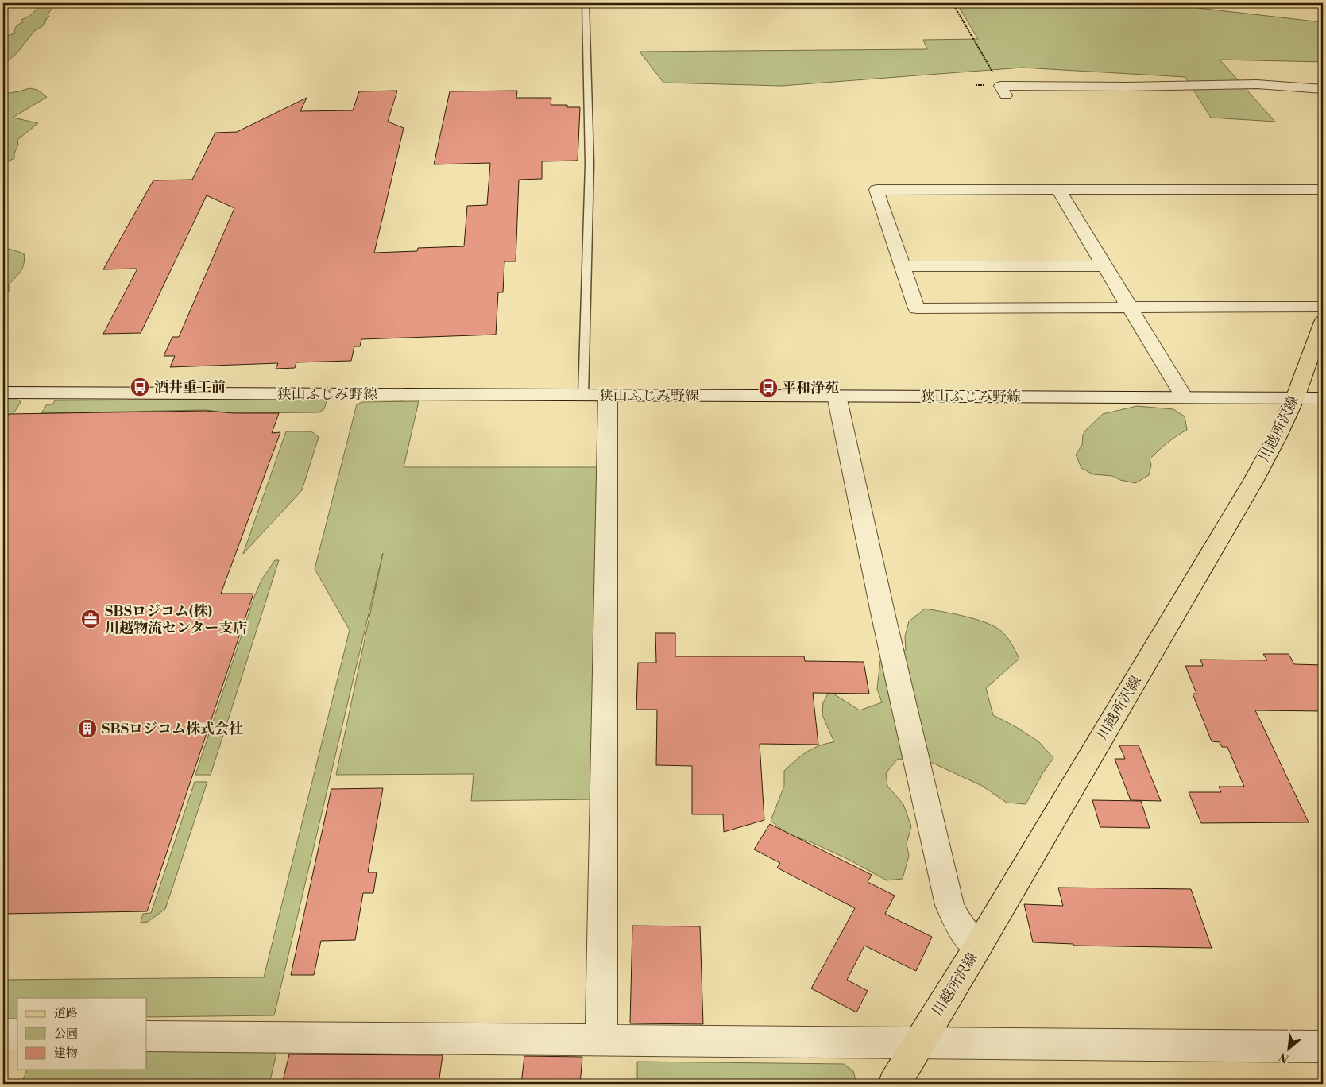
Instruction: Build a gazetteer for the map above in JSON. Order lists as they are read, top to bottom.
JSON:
{
  "streets": {
    "main road": ["川越所沢線"],
    "street": ["狭山ふじみ野線"]
  },
  "crossings": [
    ["狭山ふじみ野線", "川越所沢線"]
  ],
  "places": {
    "bus stop": ["酒井重工前", "平和浄苑"],
    "office": ["SBSロジコム(株) 川越物流センター支店"],
    "building": ["SBSロジコム株式会社"]
  },
  "legend": ["道路", "公園", "建物"],
  "north": "bottom left"
}
